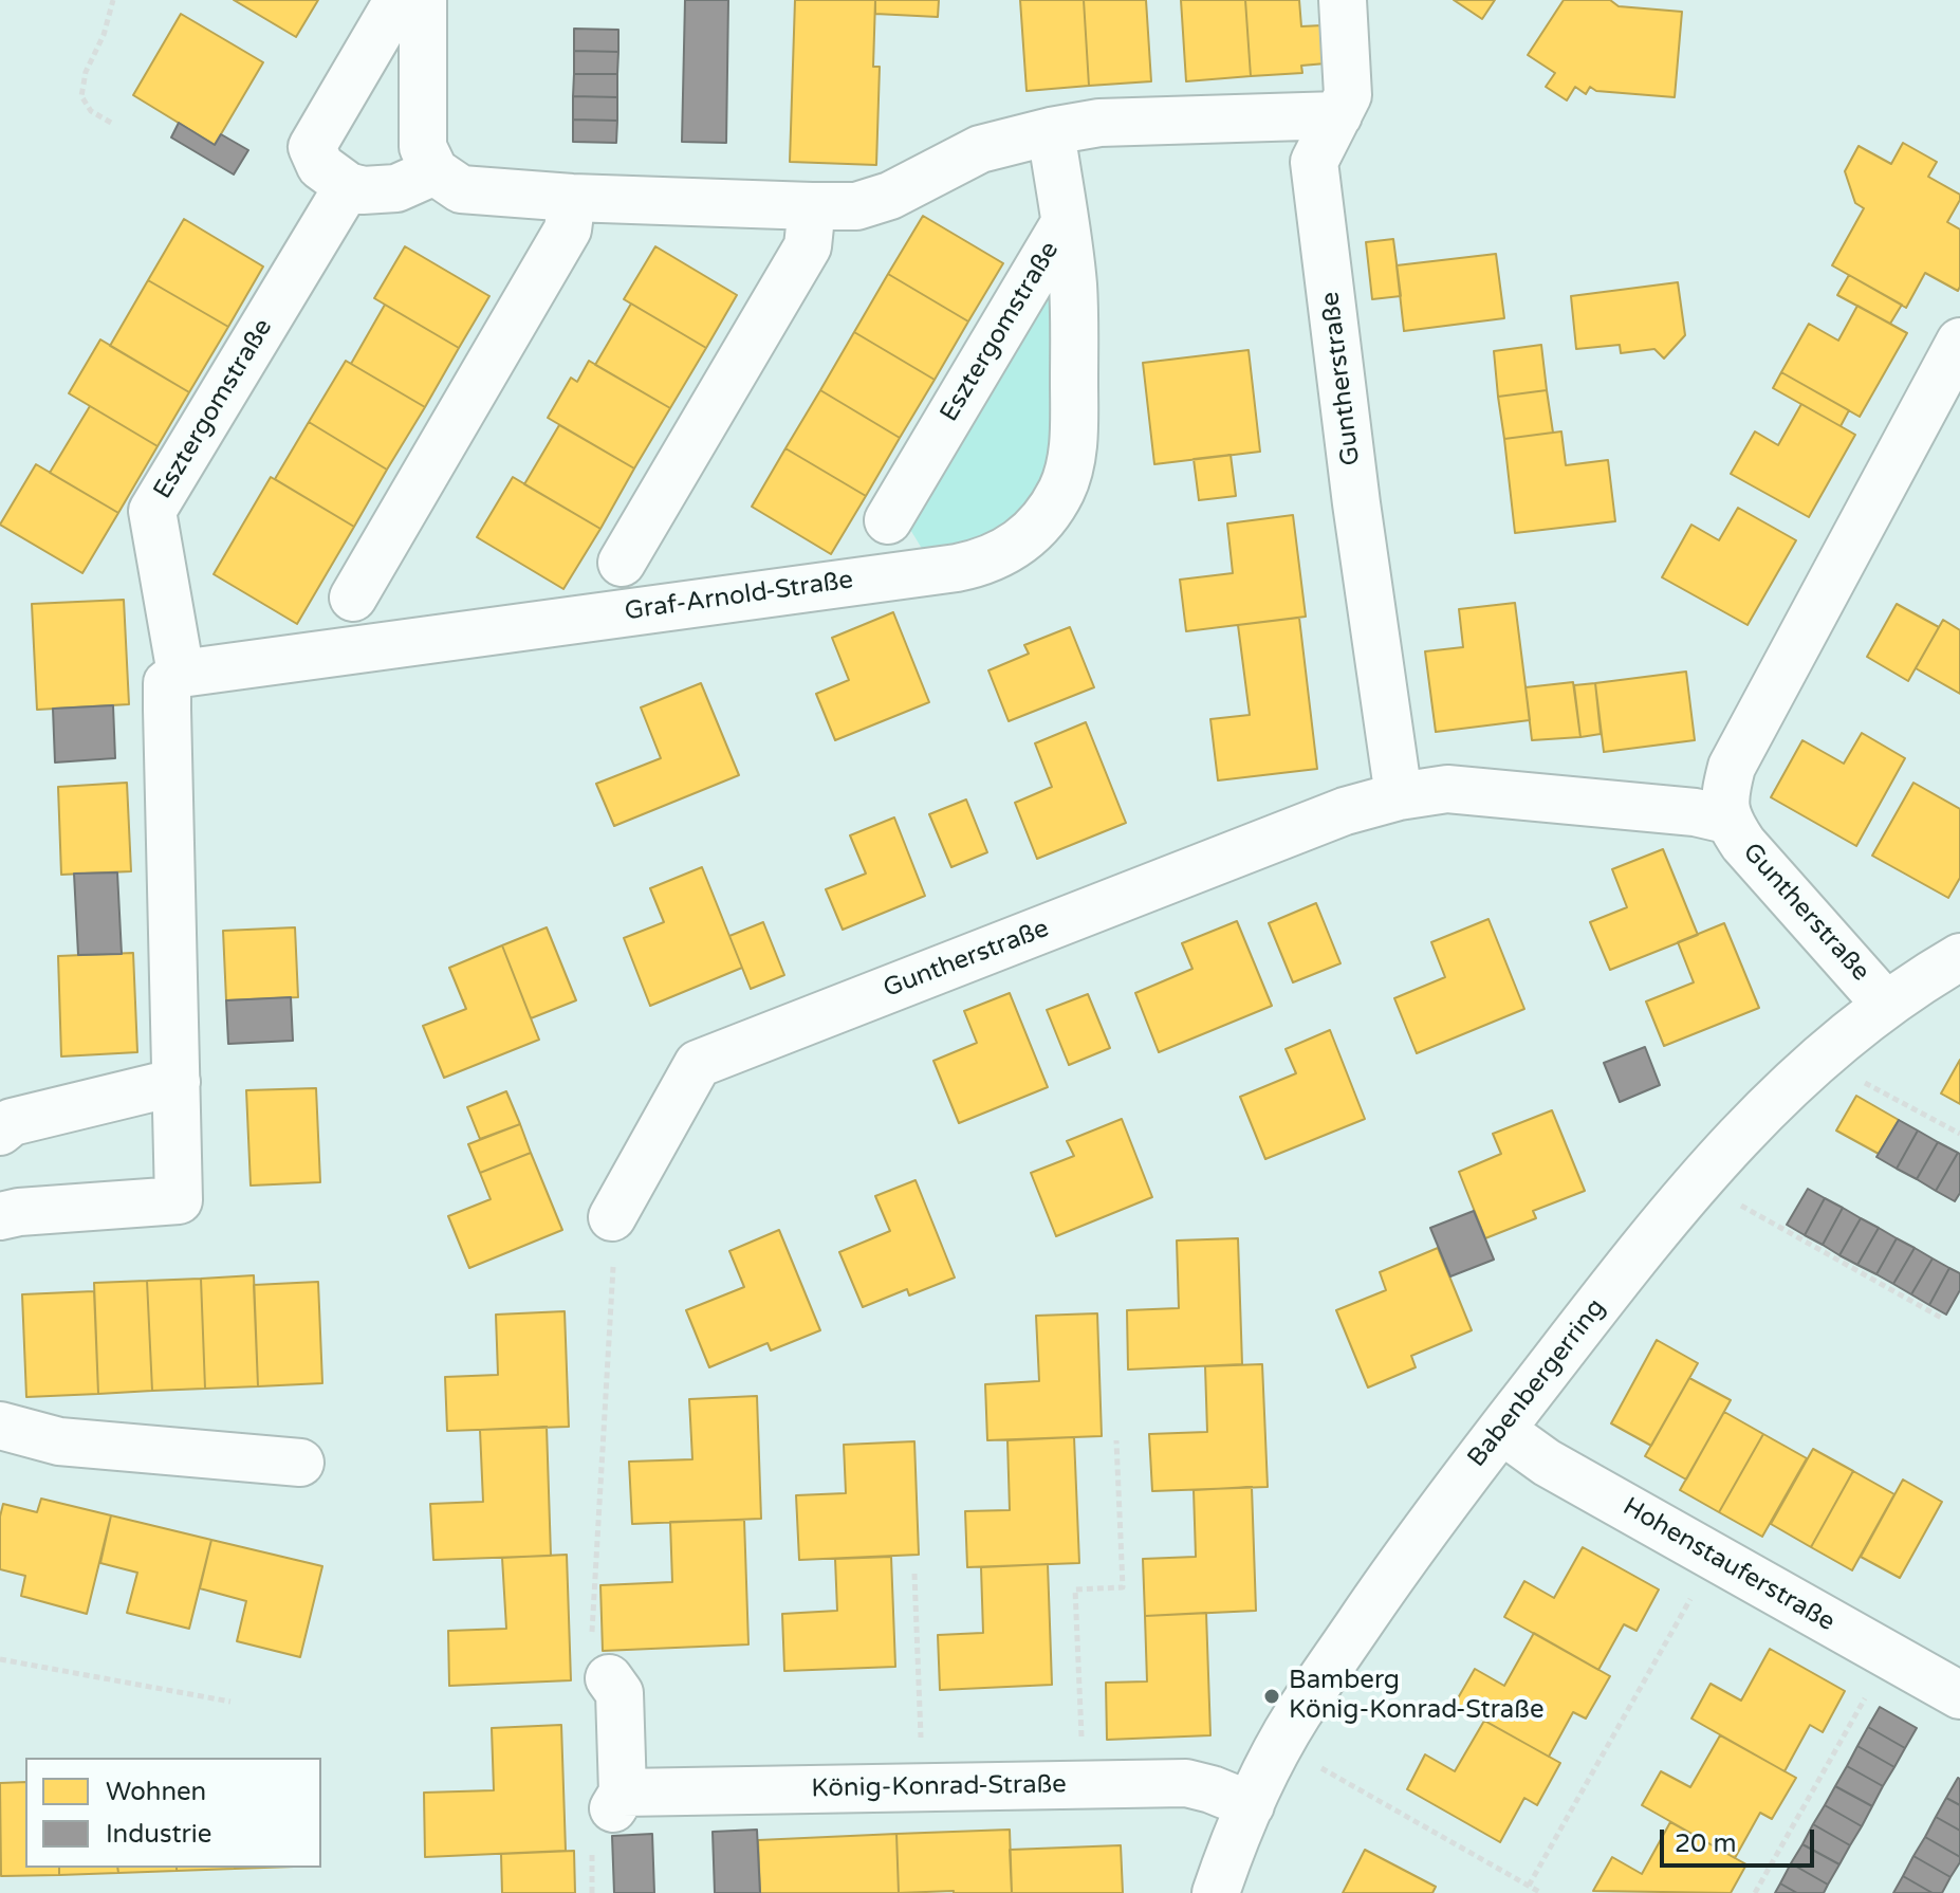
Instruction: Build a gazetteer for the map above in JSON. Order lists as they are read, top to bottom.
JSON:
{
  "streets": {
    "street": [
      "Esztergomstraße",
      "Guntherstraße",
      "Graf-Arnold-Straße",
      "Babenbergerring",
      "Hohenstauferstraße",
      "König-Konrad-Straße"
    ]
  },
  "crossings": [
    ["Esztergomstraße", "Graf-Arnold-Straße"],
    ["Guntherstraße", "Babenbergerring"],
    ["Babenbergerring", "Hohenstauferstraße"],
    ["Babenbergerring", "König-Konrad-Straße"]
  ],
  "places": ["Bamberg König-Konrad-Straße"],
  "legend": ["Wohnen", "Industrie"],
  "scale_bar": "20 m"
}
